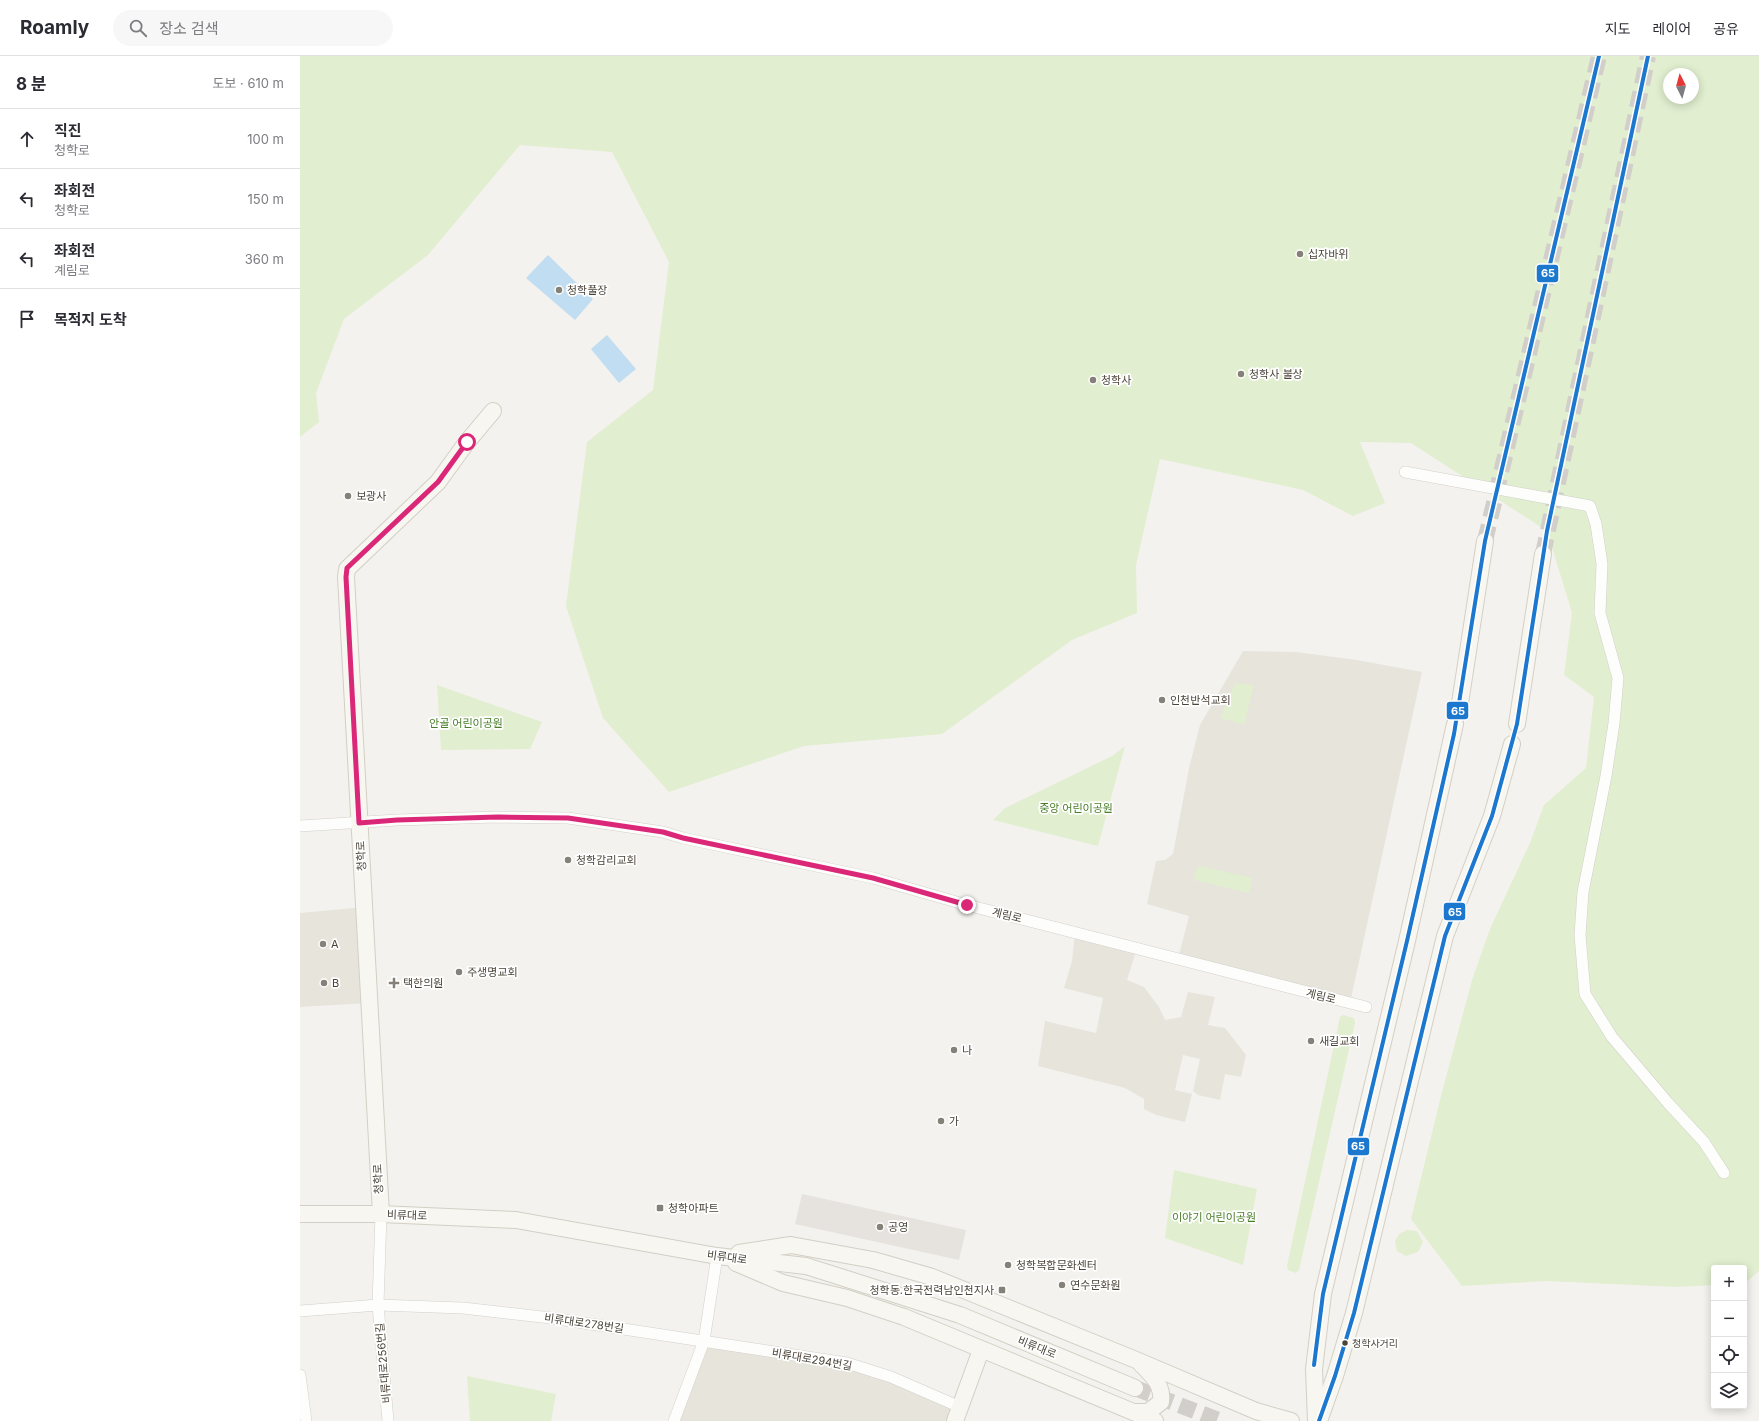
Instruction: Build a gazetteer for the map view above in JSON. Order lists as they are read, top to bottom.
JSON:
{
  "streets": {
    "main road": ["청학로", "비류대로", "비류대로294번길"],
    "street": ["계림로", "비류대로278번길", "비류대로256번길"]
  },
  "crossings": [
    ["청학로", "계림로"],
    ["청학로", "비류대로"],
    ["청학로", "비류대로256번길"],
    ["비류대로", "비류대로256번길"],
    ["비류대로278번길", "비류대로294번길"],
    ["비류대로278번길", "비류대로256번길"]
  ],
  "parks": ["안골 어린이공원", "중앙 어린이공원", "이야기 어린이공원"],
  "places": {
    "other": [
      "십자바위",
      "청학풀장",
      "청학사 불상",
      "청학사",
      "보광사",
      "인천반석교회",
      "청학감리교회",
      "A",
      "주생명교회",
      "B",
      "새길교회",
      "나",
      "가",
      "공영",
      "청학복합문화센터",
      "연수문화원",
      "청학사거리"
    ],
    "health": ["택한의원"],
    "transit": ["청학아파트", "청학동.한국전력남인천지사"]
  },
  "lines": ["transit line 65"],
  "north": "top",
  "page": {
    "header": "Roamly",
    "search": "장소 검색",
    "nav": ["지도", "레이어", "공유"],
    "heading": ["8 분", "도보 · 610 m"],
    "list": [
      ["직진", "청학로", "100 m"],
      ["좌회전", "청학로", "150 m"],
      ["좌회전", "계림로", "360 m"],
      "목적지 도착"
    ],
    "map_buttons": ["+", "−"]
  }
}
